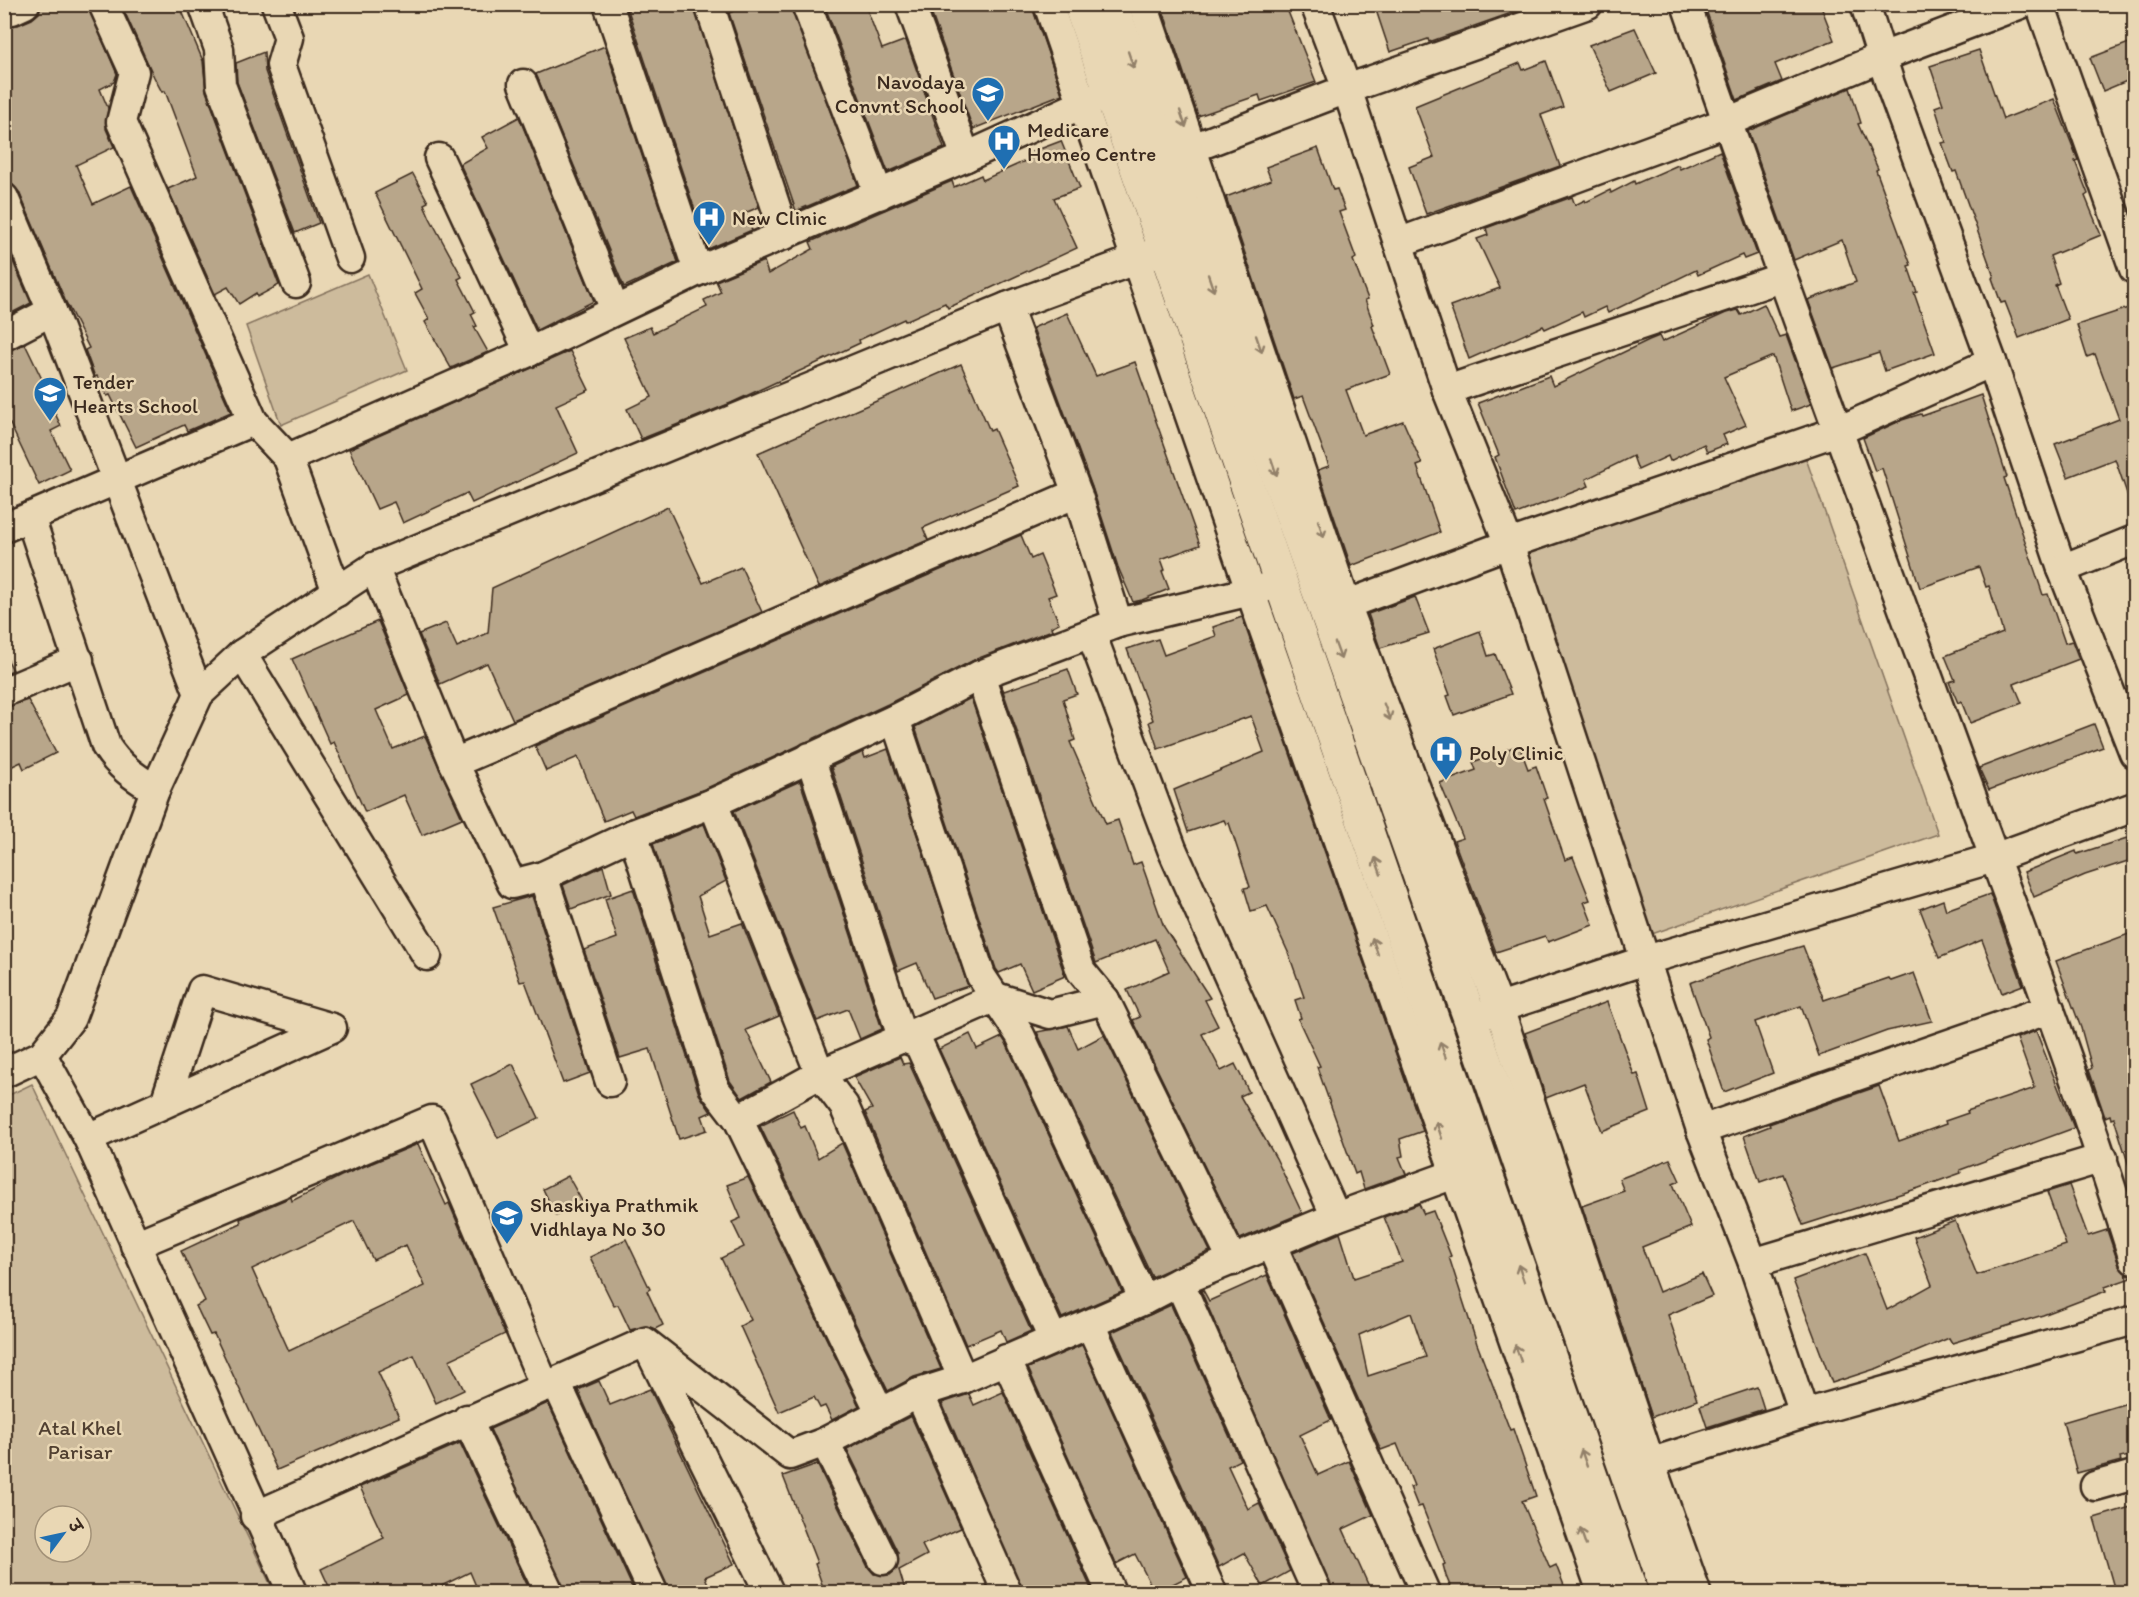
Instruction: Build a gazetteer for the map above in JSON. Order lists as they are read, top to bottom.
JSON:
{
  "parks": ["Atal Khel Parisar"],
  "places": {
    "school or university": ["Navodaya Convnt School", "Tender Hearts School", "Shaskiya Prathmik Vidhlaya No 30"],
    "hospital": ["Medicare Homeo Centre", "New Clinic", "Poly Clinic"]
  },
  "north": "top right"
}
